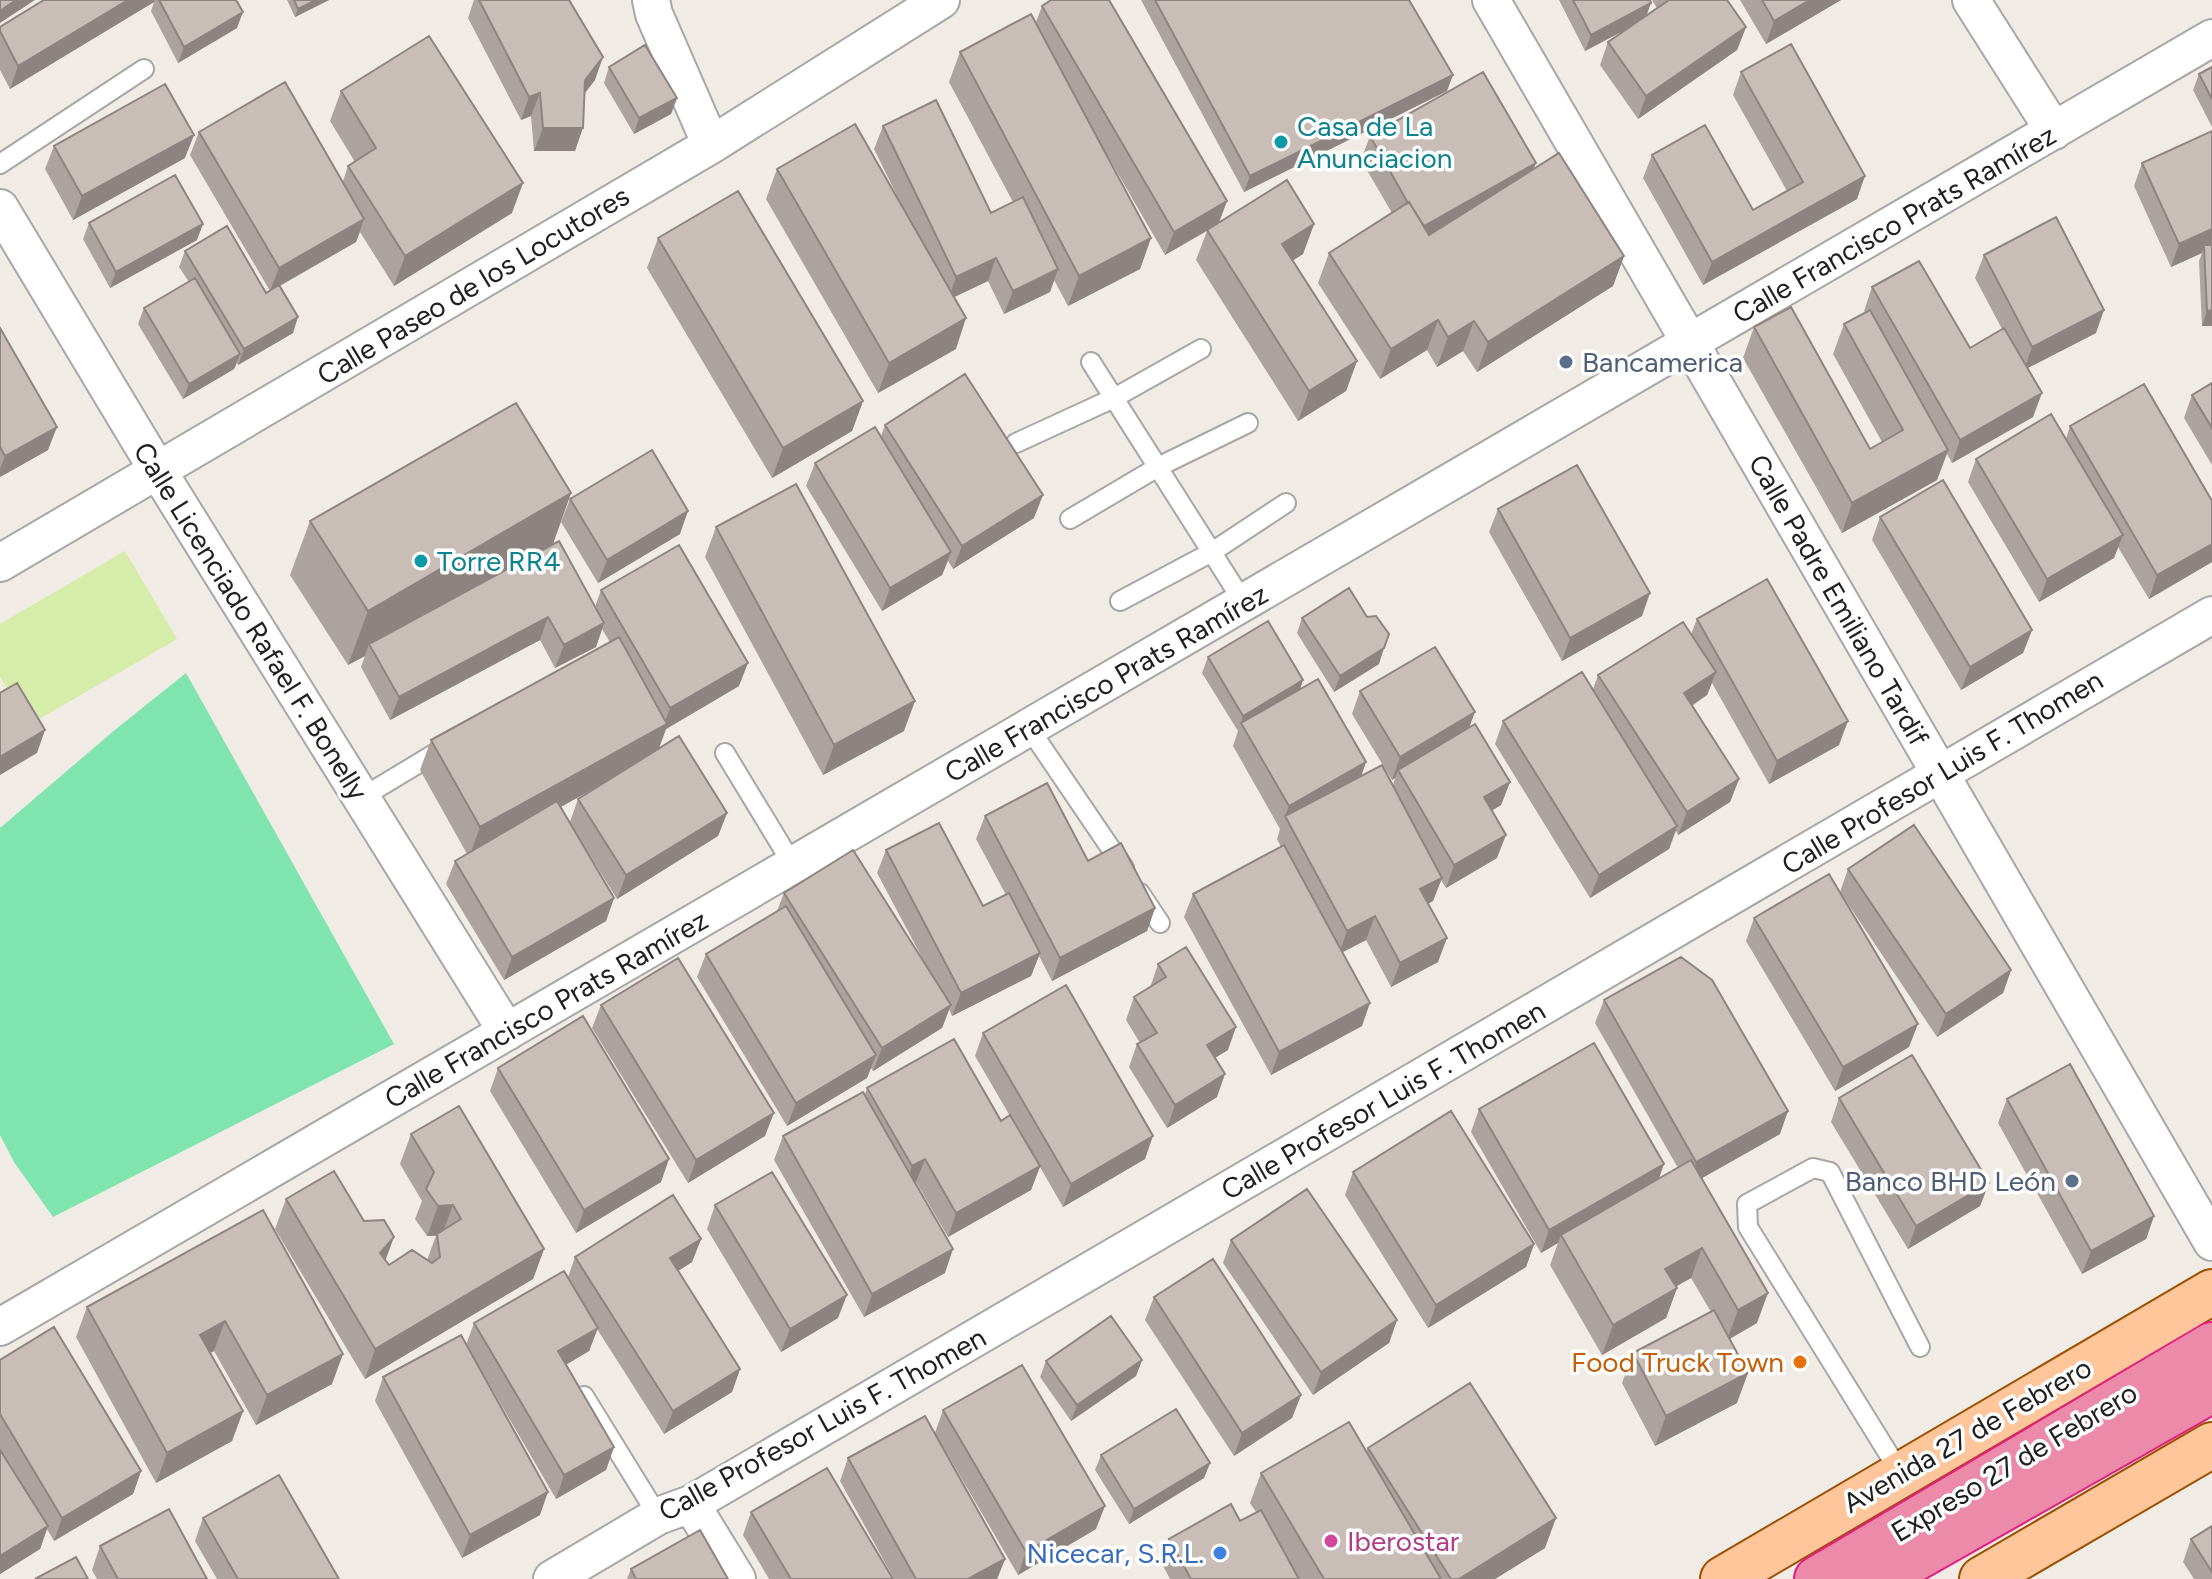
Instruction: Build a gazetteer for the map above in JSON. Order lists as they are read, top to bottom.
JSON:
{
  "streets": {
    "highway": ["Expreso 27 de Febrero"],
    "main road": ["Avenida 27 de Febrero"],
    "street": [
      "Calle Francisco Prats Ramírez",
      "Calle Paseo de los Locutores",
      "Calle Padre Emiliano Tardif",
      "Calle Licenciado Rafael F. Bonelly",
      "Calle Profesor Luis F. Thomen"
    ]
  },
  "crossings": [
    ["Calle Francisco Prats Ramírez", "Calle Padre Emiliano Tardif"],
    ["Calle Francisco Prats Ramírez", "Calle Licenciado Rafael F. Bonelly"],
    ["Calle Paseo de los Locutores", "Calle Licenciado Rafael F. Bonelly"],
    ["Calle Padre Emiliano Tardif", "Calle Profesor Luis F. Thomen"]
  ],
  "places": [
    "Casa de La Anunciacion",
    "Bancamerica",
    "Torre RR4",
    "Banco BHD León",
    "Food Truck Town",
    "Iberostar",
    "Nicecar, S.R.L."
  ]
}
